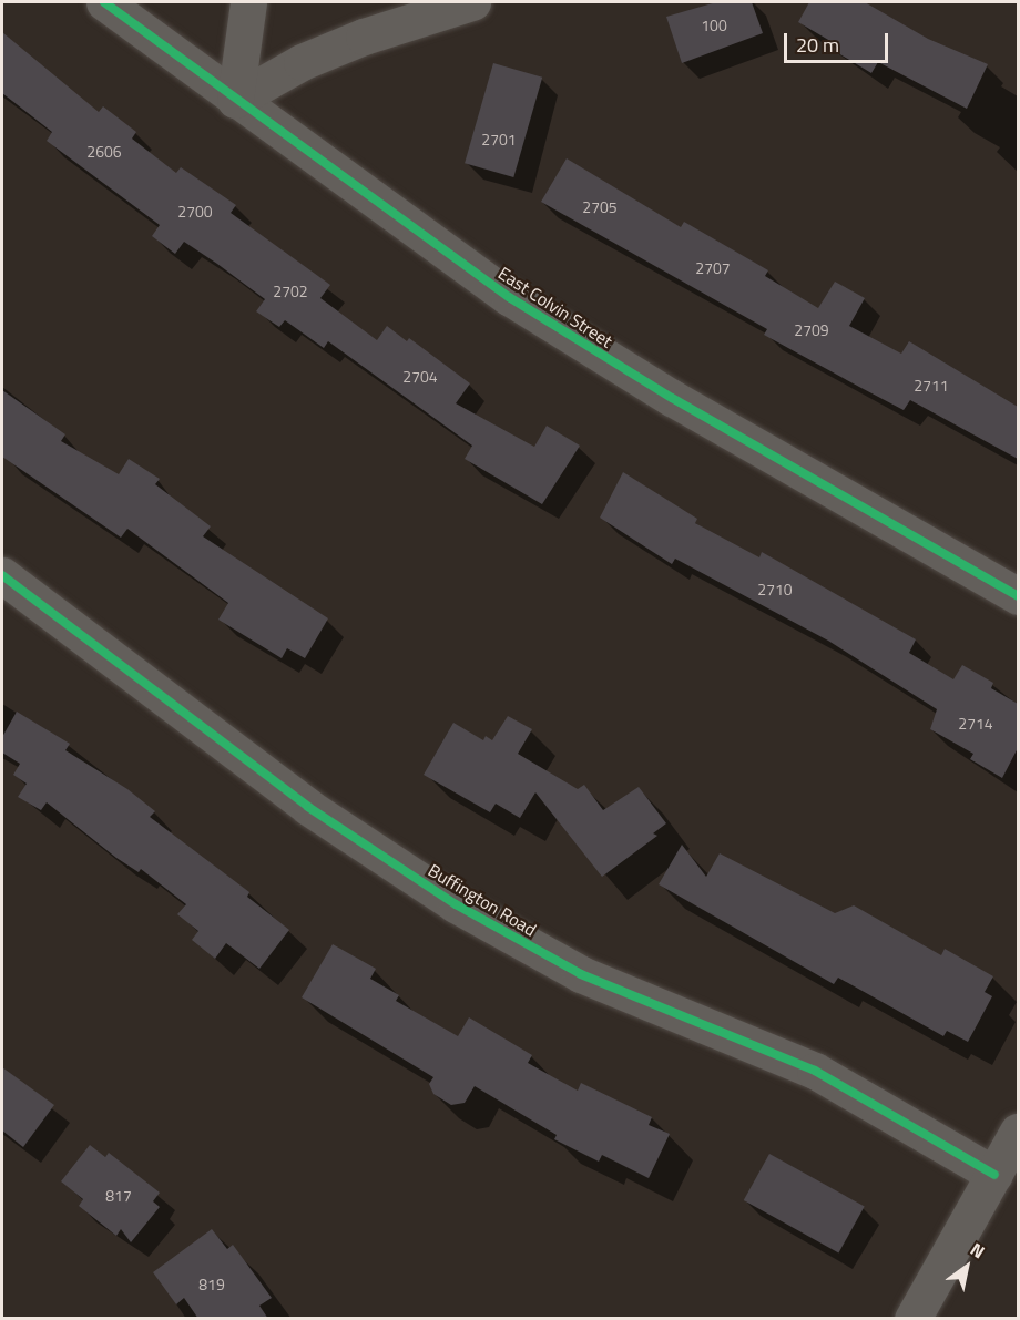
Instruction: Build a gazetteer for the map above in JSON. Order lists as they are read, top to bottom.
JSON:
{
  "streets": {
    "street": ["East Colvin Street", "Buffington Road"]
  },
  "house_numbers": [
    "100",
    "2701",
    "2606",
    "2705",
    "2700",
    "2707",
    "2702",
    "2709",
    "2704",
    "2711",
    "2710",
    "2714",
    "817",
    "819"
  ],
  "scale_bar": "20 m",
  "north": "top right"
}
